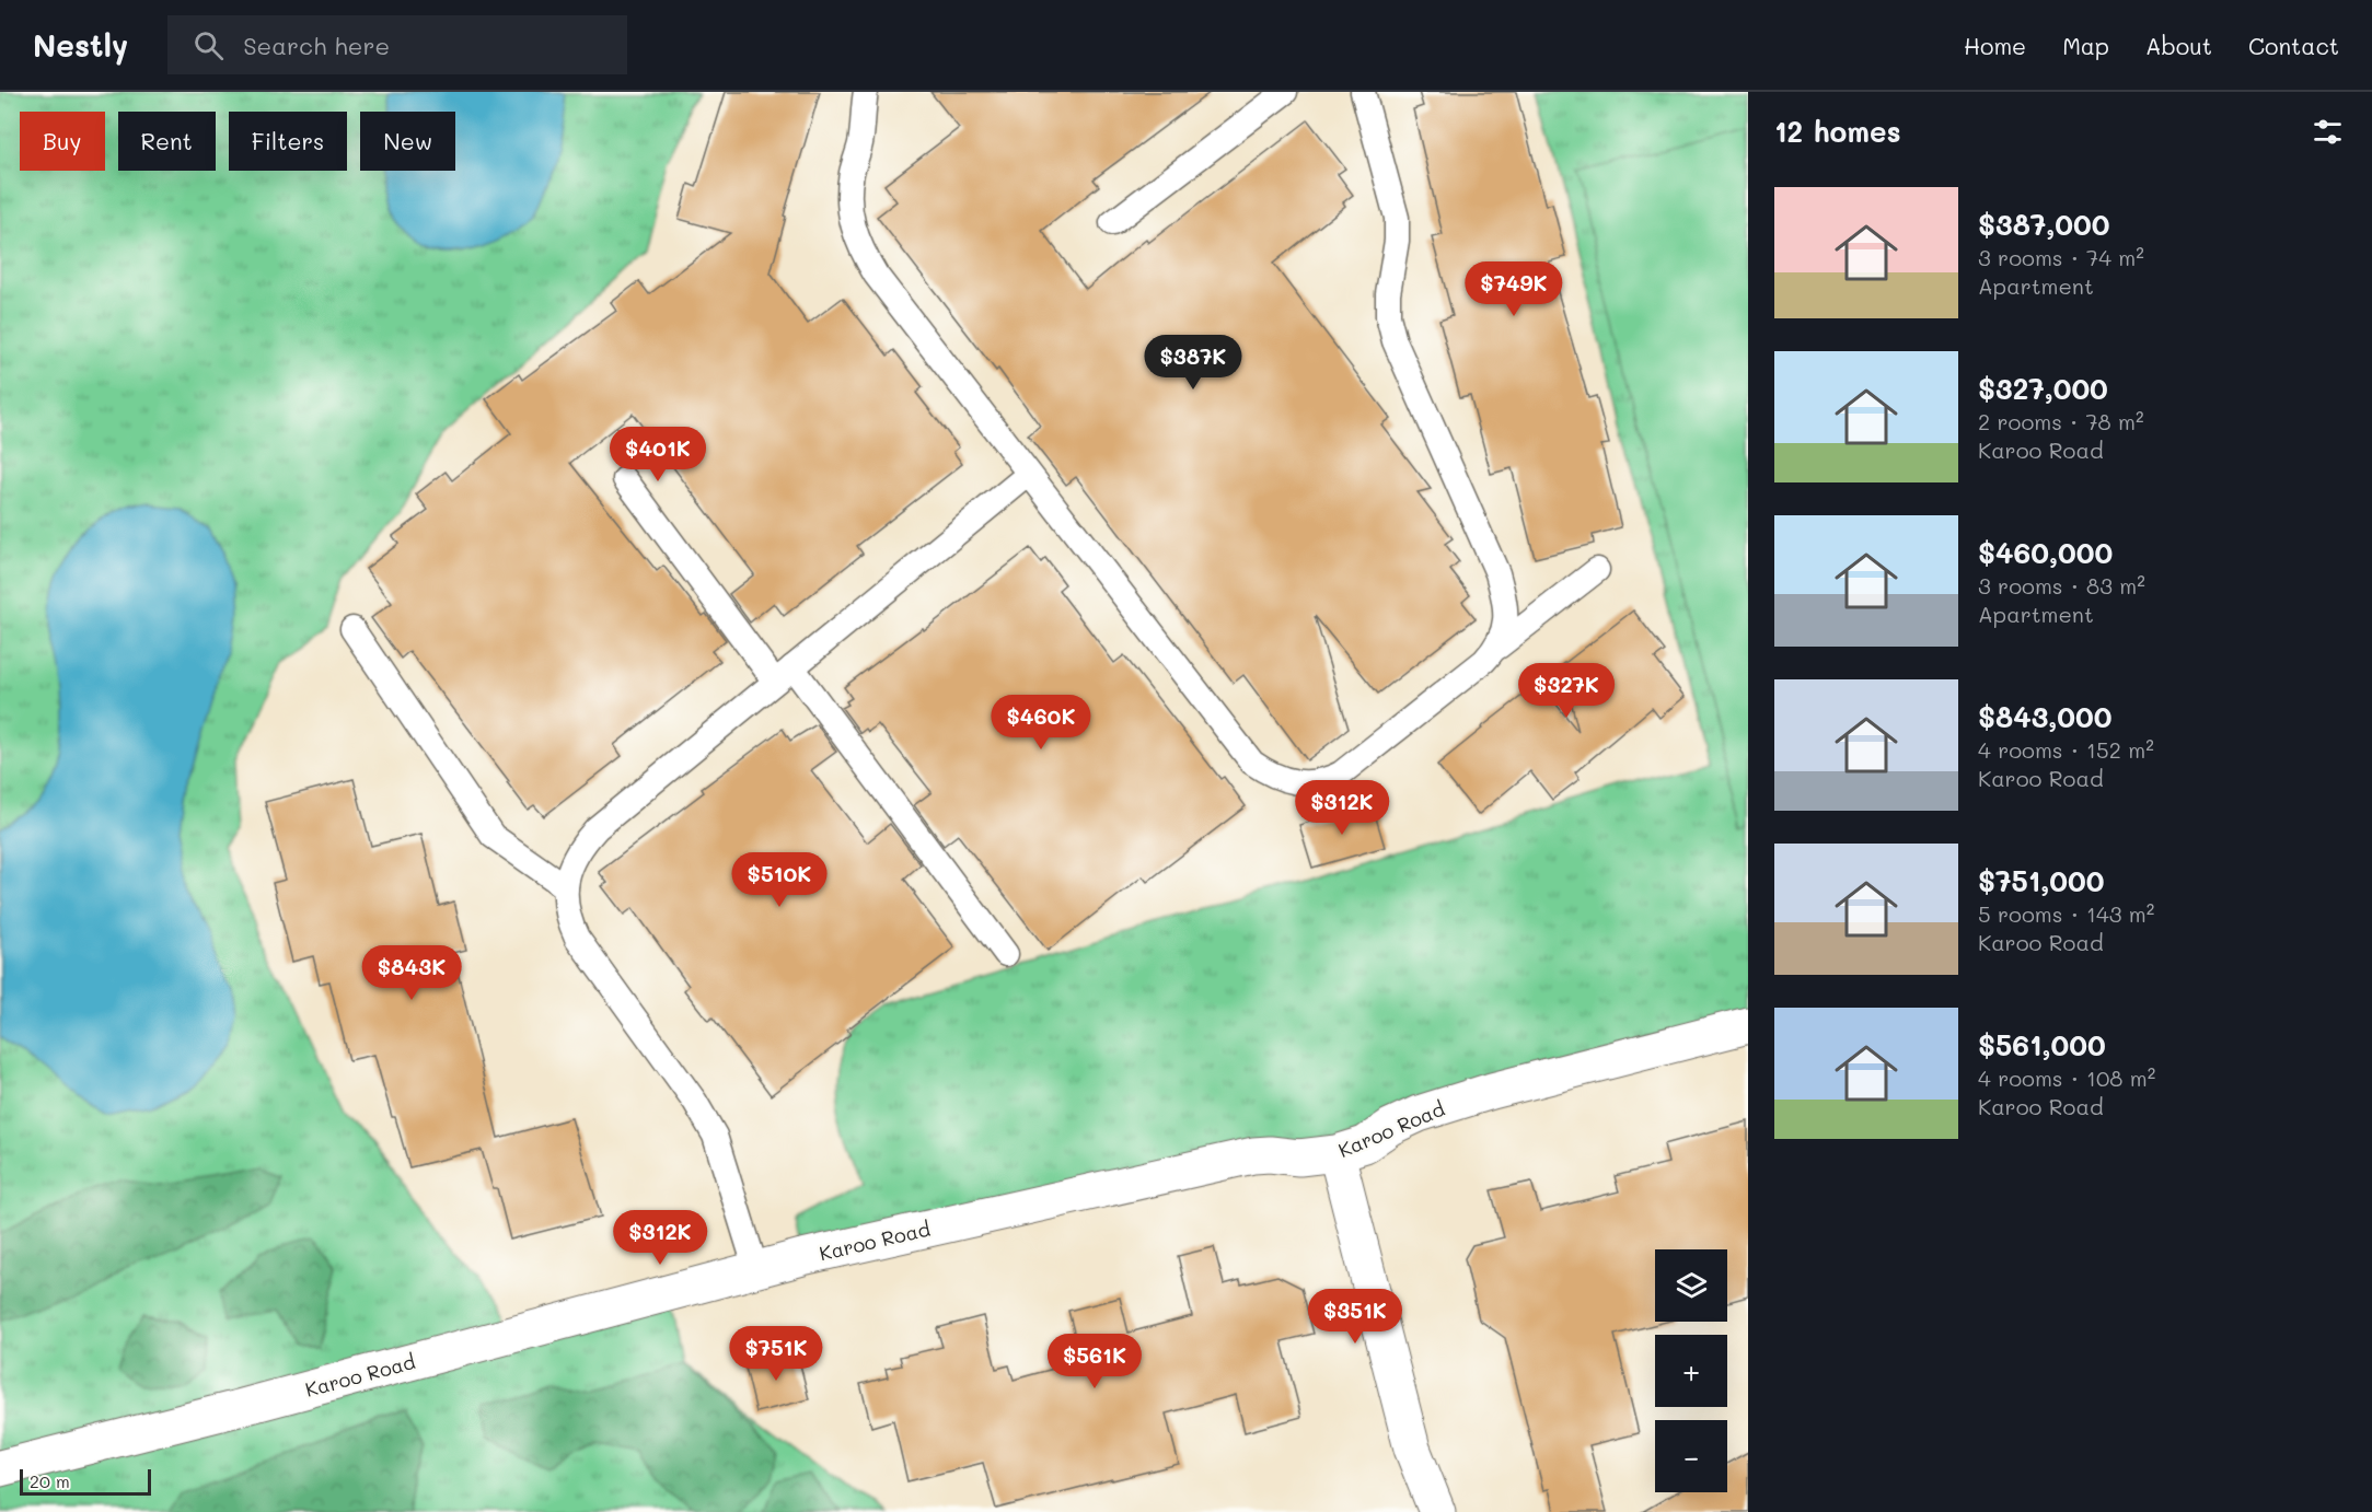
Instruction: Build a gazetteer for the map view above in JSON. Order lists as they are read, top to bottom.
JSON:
{
  "streets": {
    "street": ["Karoo Road"]
  },
  "scale_bar": "20 m",
  "page": {
    "header": "Nestly",
    "search": "Search here",
    "nav": [
      "Home",
      "Map",
      "About",
      "Contact"
    ],
    "heading": "12 homes",
    "chip": [
      "Buy",
      "Rent",
      "Filters",
      "New"
    ],
    "list": [
      {
        "name": "$387,000",
        "note": "3 rooms · 74 m² · Apartment"
      },
      {
        "name": "$327,000",
        "note": "2 rooms · 78 m² · Karoo Road"
      },
      {
        "name": "$460,000",
        "note": "3 rooms · 83 m² · Apartment"
      },
      {
        "name": "$843,000",
        "note": "4 rooms · 152 m² · Karoo Road"
      },
      {
        "name": "$751,000",
        "note": "5 rooms · 143 m² · Karoo Road"
      },
      {
        "name": "$561,000",
        "note": "4 rooms · 108 m² · Karoo Road"
      }
    ],
    "price": [
      "$749K",
      "$387K",
      "$401K",
      "$327K",
      "$460K",
      "$312K",
      "$510K",
      "$843K",
      "$312K",
      "$351K",
      "$751K",
      "$561K"
    ],
    "map_buttons": ["+", "−"],
    "scale": "20 m"
  }
}
